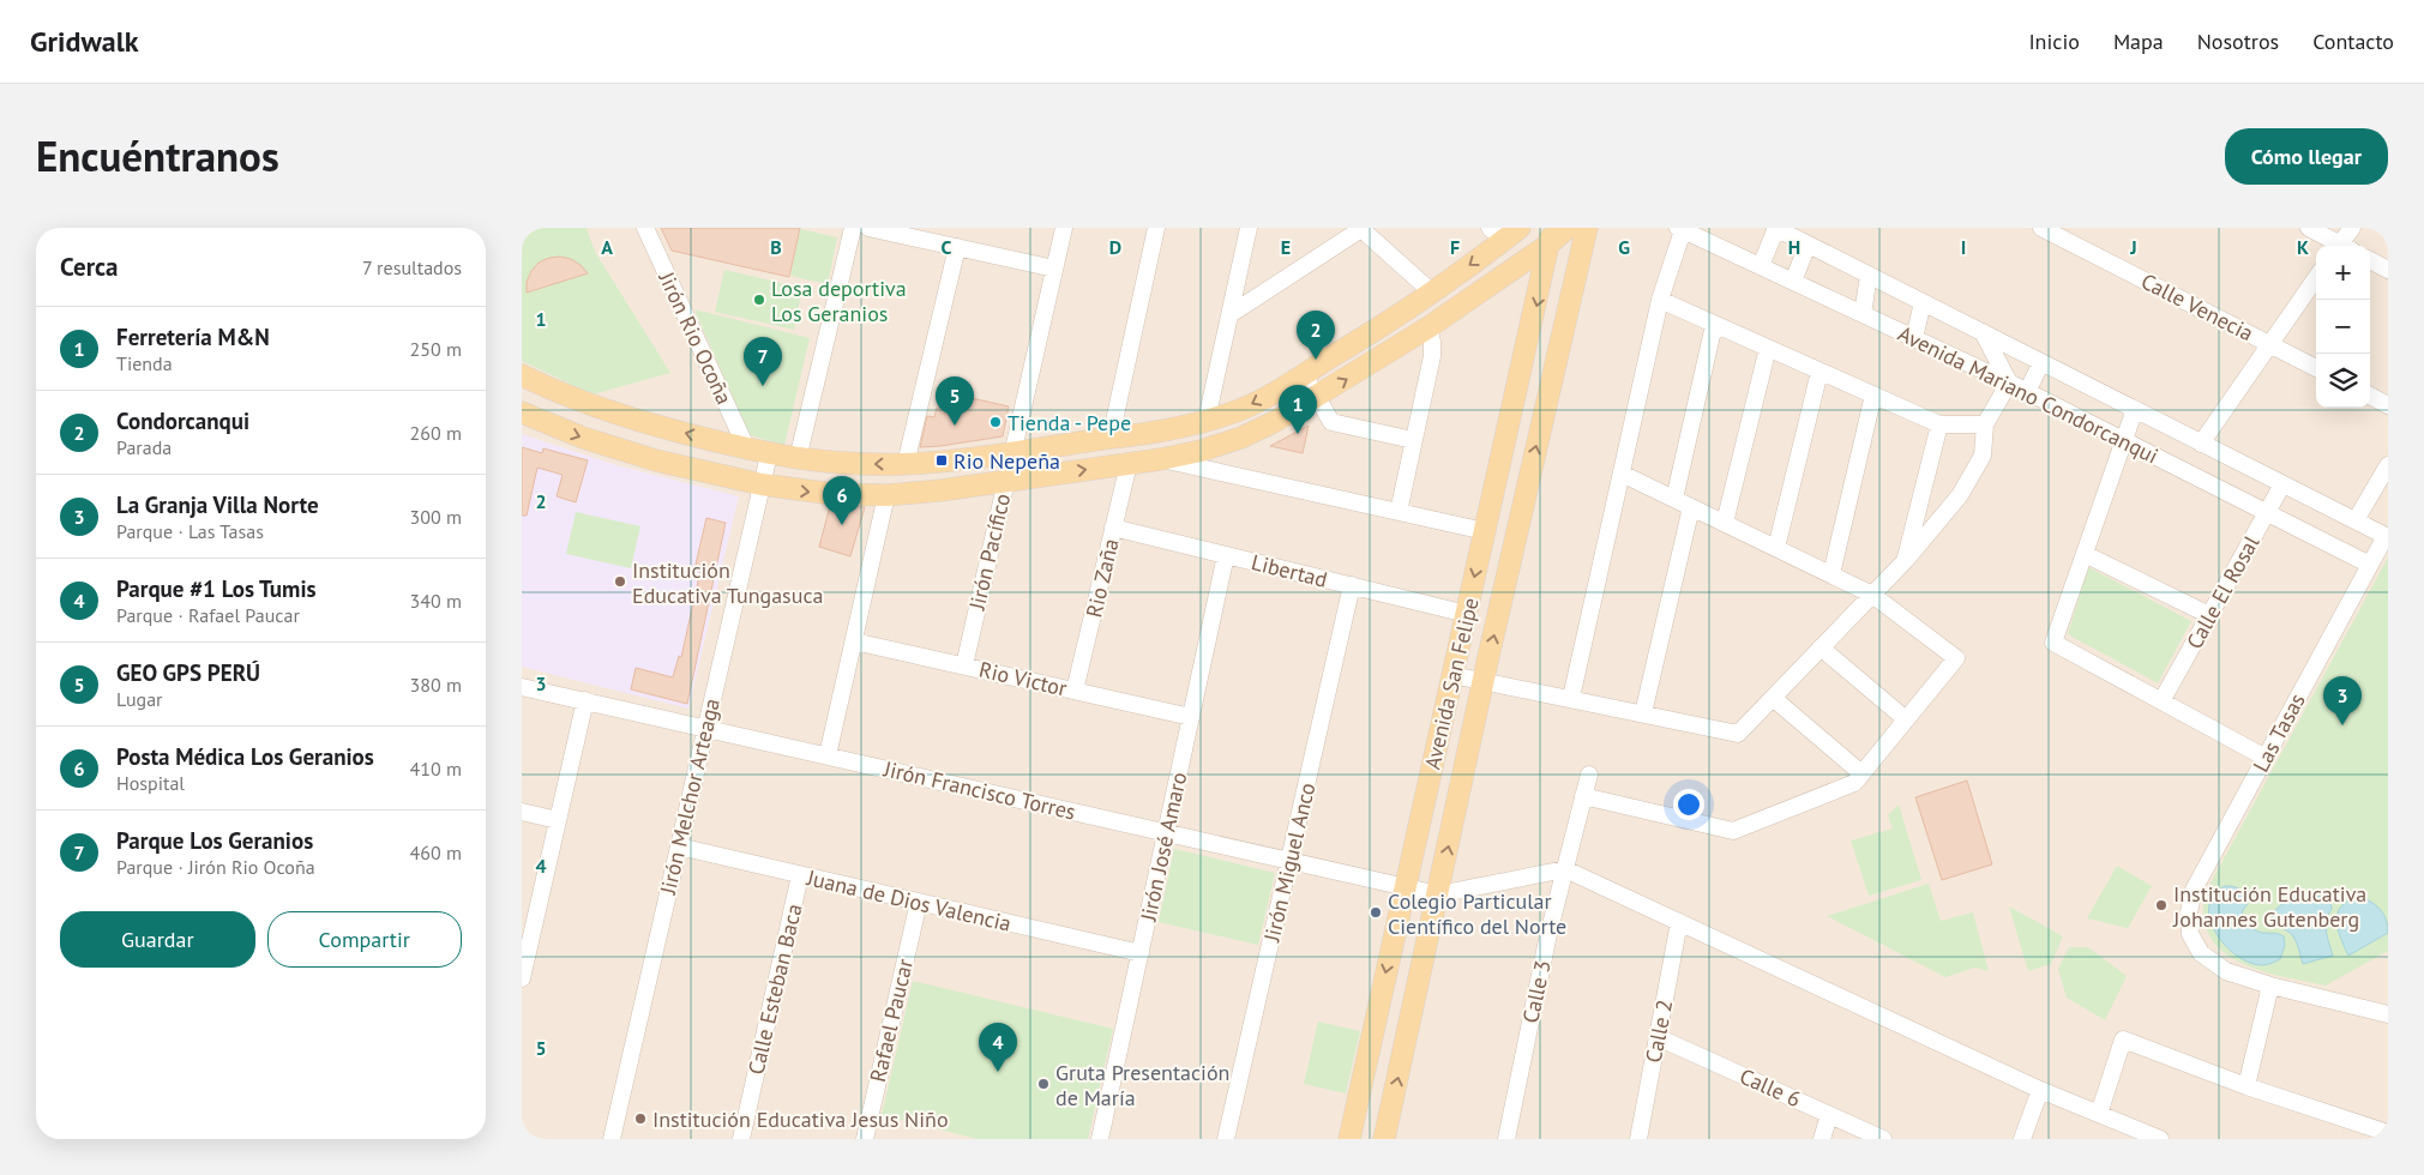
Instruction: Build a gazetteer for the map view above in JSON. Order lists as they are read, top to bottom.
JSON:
{
  "streets": {
    "main road": ["Avenida San Felipe"],
    "street": [
      "Calle Venecia",
      "Jirón Rio Ocoña",
      "Avenida Mariano Condorcanqui",
      "Jirón Pacífico",
      "Libertad",
      "Rio Zaña",
      "Calle El Rosal",
      "Rio Victor",
      "Las Tasas",
      "Jirón Francisco Torres",
      "Jirón Melchor Arteaga",
      "Jirón José Amaro",
      "Jirón Miguel Anco",
      "Juana de Dios Valencia",
      "Calle Esteban Baca",
      "Calle 3",
      "Rafael Paucar",
      "Calle 2",
      "Calle 6"
    ]
  },
  "crossings": [
    ["Avenida Mariano Condorcanqui", "Calle El Rosal"],
    ["Avenida Mariano Condorcanqui", "Las Tasas"],
    ["Jirón Pacífico", "Rio Victor"],
    ["Libertad", "Rio Zaña"],
    ["Libertad", "Avenida San Felipe"],
    ["Libertad", "Jirón José Amaro"],
    ["Libertad", "Jirón Miguel Anco"],
    ["Rio Zaña", "Rio Victor"],
    ["Rio Victor", "Jirón José Amaro"],
    ["Avenida San Felipe", "Jirón Francisco Torres"],
    ["Jirón Francisco Torres", "Jirón Melchor Arteaga"],
    ["Jirón Francisco Torres", "Jirón José Amaro"],
    ["Jirón Francisco Torres", "Jirón Miguel Anco"],
    ["Jirón Melchor Arteaga", "Juana de Dios Valencia"],
    ["Jirón José Amaro", "Juana de Dios Valencia"],
    ["Juana de Dios Valencia", "Calle Esteban Baca"],
    ["Juana de Dios Valencia", "Rafael Paucar"],
    ["Calle 2", "Calle 6"]
  ],
  "places": {
    "other": [
      "Losa deportiva Los Geranios",
      "Tienda - Pepe",
      "Institución Educativa Tungasuca",
      "Institución Educativa Johannes Gutenberg",
      "Colegio Particular Científico del Norte",
      "Gruta Presentación de María",
      "Institución Educativa Jesus Niño"
    ],
    "transit": ["Rio Nepeña"]
  },
  "page": {
    "header": "Gridwalk",
    "nav": [
      "Inicio",
      "Mapa",
      "Nosotros",
      "Contacto"
    ],
    "title": "Encuéntranos",
    "buttons": [
      "Cómo llegar",
      ["Guardar", "Compartir"]
    ],
    "heading": ["Cerca", "7 resultados"],
    "map_buttons": ["+", "−"],
    "list": [
      {
        "mark": "1",
        "name": "Ferretería M&N",
        "note": "Tienda",
        "value": "250 m"
      },
      {
        "mark": "2",
        "name": "Condorcanqui",
        "note": "Parada",
        "value": "260 m"
      },
      {
        "mark": "3",
        "name": "La Granja Villa Norte",
        "note": "Parque · Las Tasas",
        "value": "300 m"
      },
      {
        "mark": "4",
        "name": "Parque #1 Los Tumis",
        "note": "Parque · Rafael Paucar",
        "value": "340 m"
      },
      {
        "mark": "5",
        "name": "GEO GPS PERÚ",
        "note": "Lugar",
        "value": "380 m"
      },
      {
        "mark": "6",
        "name": "Posta Médica Los Geranios",
        "note": "Hospital",
        "value": "410 m"
      },
      {
        "mark": "7",
        "name": "Parque Los Geranios",
        "note": "Parque · Jirón Rio Ocoña",
        "value": "460 m"
      }
    ],
    "pins": [
      "2",
      "7",
      "5",
      "1",
      "6",
      "3",
      "4"
    ]
  },
  "grid": {
    "columns": [
      "A",
      "B",
      "C",
      "D",
      "E",
      "F",
      "G",
      "H",
      "I",
      "J",
      "K"
    ],
    "rows": [
      "1",
      "2",
      "3",
      "4",
      "5"
    ]
  }
}
